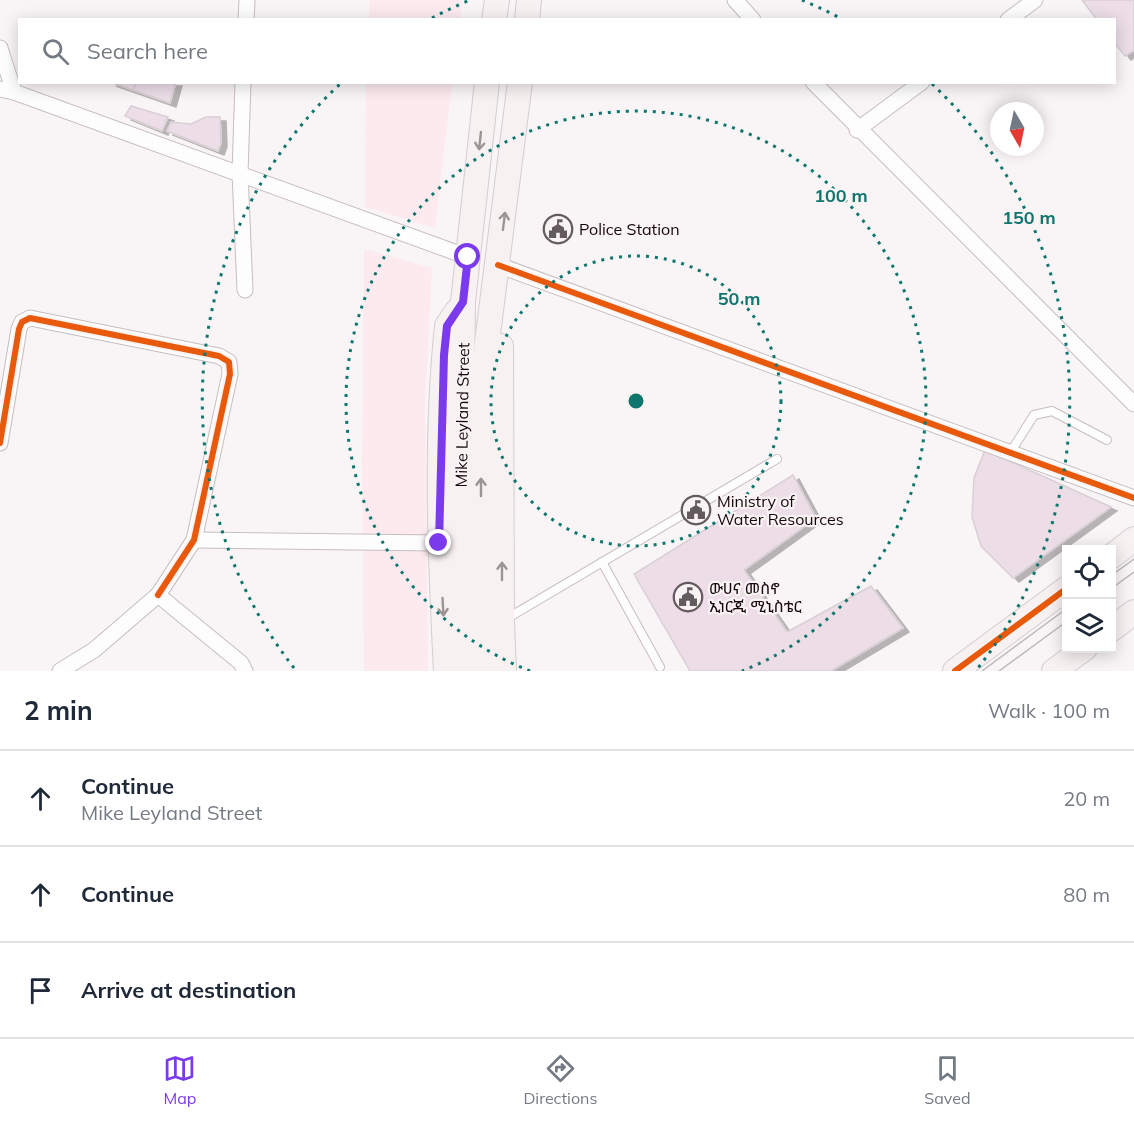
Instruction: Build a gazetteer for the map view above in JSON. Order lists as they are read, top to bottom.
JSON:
{
  "streets": {
    "main road": ["Mike Leyland Street"]
  },
  "places": {
    "public building": ["Police Station", "Ministry of Water Resources", "ውሀና መስኖ ኢነርጂ ሚኒስቴር"]
  },
  "north": "bottom",
  "page": {
    "search": "Search here",
    "heading": ["2 min", "Walk · 100 m"],
    "list": [
      ["Continue", "Mike Leyland Street", "20 m"],
      ["Continue", "80 m"],
      "Arrive at destination"
    ],
    "nav": ["Map", "Directions", "Saved"]
  },
  "rings": ["100 m", "150 m", "50 m"]
}
